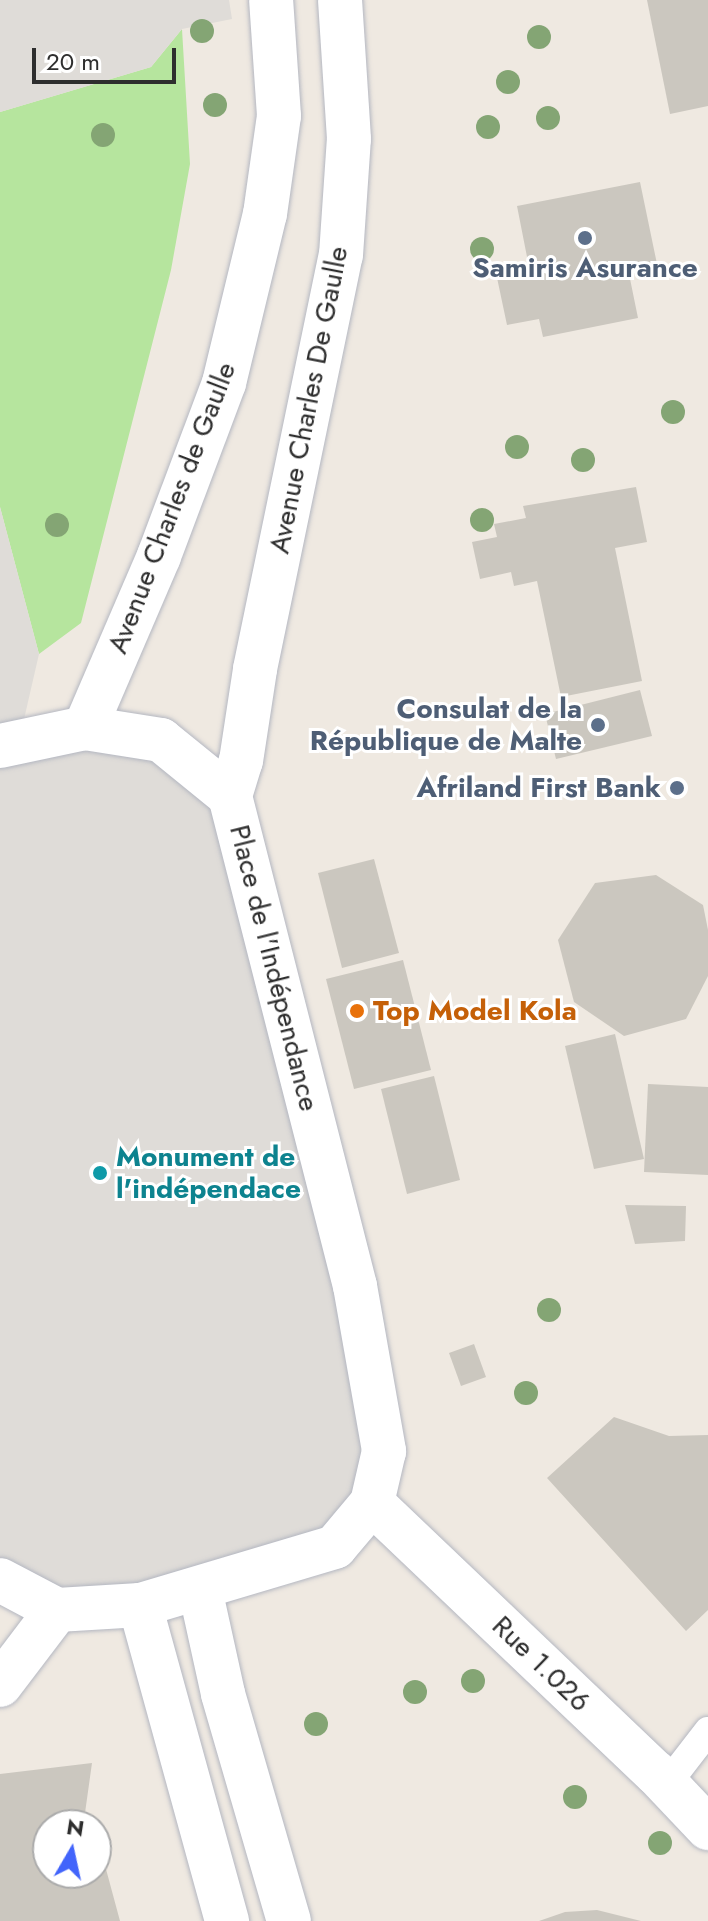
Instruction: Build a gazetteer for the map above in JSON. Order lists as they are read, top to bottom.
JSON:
{
  "streets": {
    "main road": [
      "Avenue Charles De Gaulle",
      "Avenue Charles de Gaulle",
      "Place de l'Indépendance",
      "Rue 1.026"
    ]
  },
  "crossings": [
    ["Avenue Charles De Gaulle", "Place de l'Indépendance"],
    ["Avenue Charles de Gaulle", "Place de l'Indépendance"],
    ["Place de l'Indépendance", "Rue 1.026"]
  ],
  "places": [
    "Samiris Asurance",
    "Consulat de la République de Malte",
    "Afriland First Bank",
    "Top Model Kola",
    "Monument de l'indépendace"
  ],
  "scale_bar": "20 m",
  "north": "top"
}
